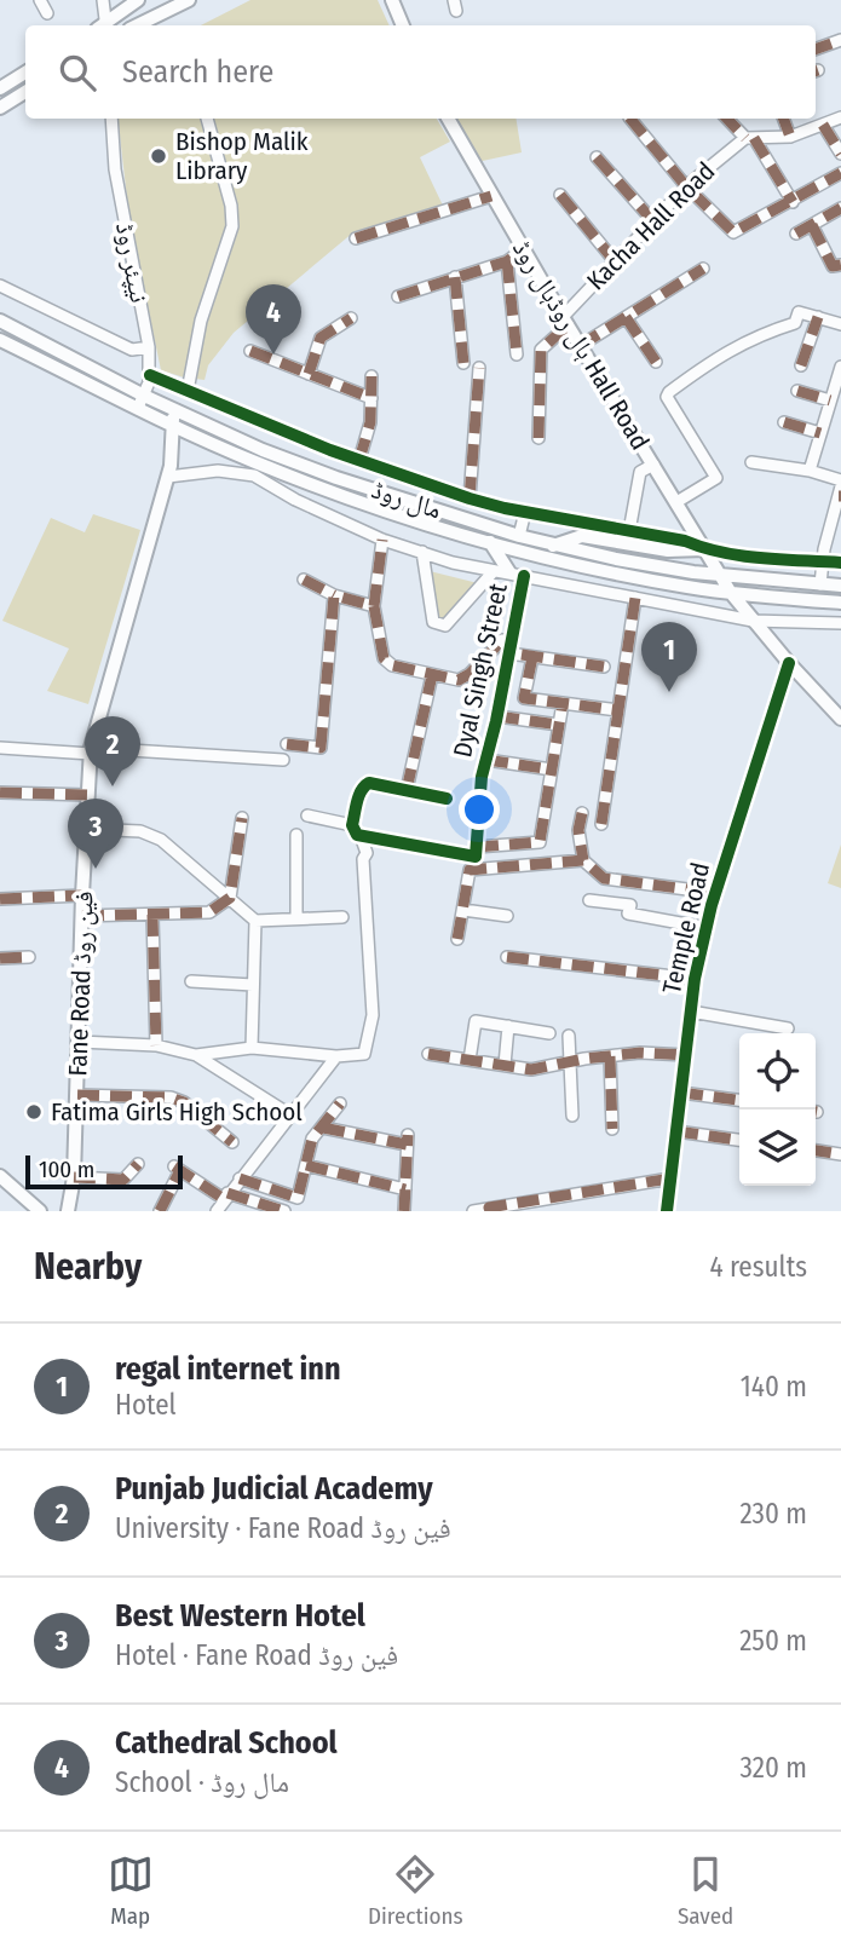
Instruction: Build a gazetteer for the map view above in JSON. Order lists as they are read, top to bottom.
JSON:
{
  "streets": {
    "main road": ["ہال روڈہال روڈ Hall Road", "مال روڈ", "Fane Road فین روڈ"],
    "street": [
      "Kacha Hall Road",
      "نیپئر روڈ",
      "Dyal Singh Street",
      "Temple Road"
    ]
  },
  "crossings": [
    ["Kacha Hall Road", "ہال روڈہال روڈ Hall Road"],
    ["نیپئر روڈ", "مال روڈ"],
    ["ہال روڈہال روڈ Hall Road", "مال روڈ"],
    ["ہال روڈہال روڈ Hall Road", "Temple Road"],
    ["مال روڈ", "Fane Road فین روڈ"]
  ],
  "places": ["Bishop Malik Library", "Fatima Girls High School"],
  "scale_bar": "100 m",
  "page": {
    "search": "Search here",
    "pins": [
      "4",
      "1",
      "2",
      "3"
    ],
    "scale": "100 m",
    "heading": ["Nearby", "4 results"],
    "list": [
      {
        "mark": "1",
        "name": "regal internet inn",
        "note": "Hotel",
        "value": "140 m"
      },
      {
        "mark": "2",
        "name": "Punjab Judicial Academy",
        "note": "University · Fane Road فین روڈ",
        "value": "230 m"
      },
      {
        "mark": "3",
        "name": "Best Western Hotel",
        "note": "Hotel · Fane Road فین روڈ",
        "value": "250 m"
      },
      {
        "mark": "4",
        "name": "Cathedral School",
        "note": "School · مال روڈ",
        "value": "320 m"
      }
    ],
    "nav": ["Map", "Directions", "Saved"]
  }
}
